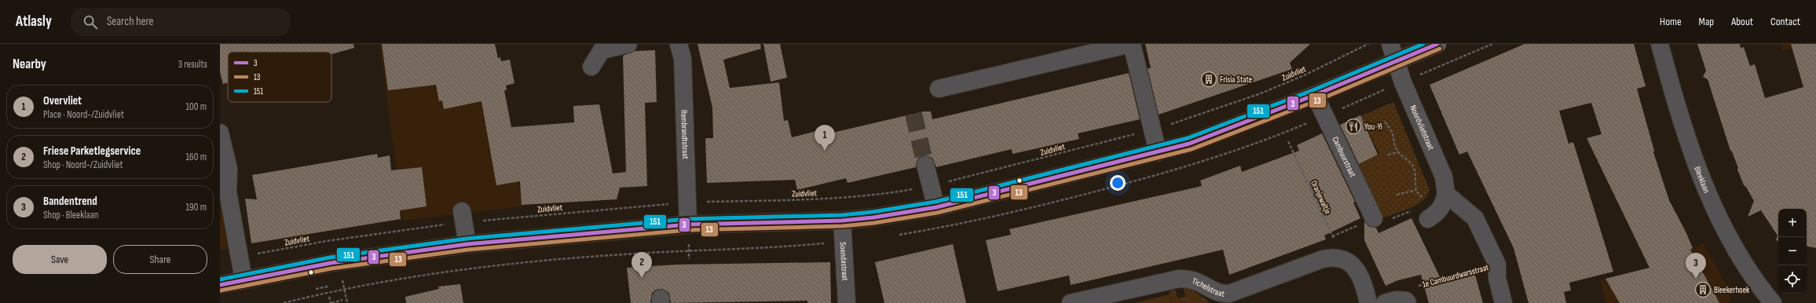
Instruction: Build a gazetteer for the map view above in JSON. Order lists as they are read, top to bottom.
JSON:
{
  "streets": {
    "street": [
      "Noordvlietstraat",
      "Rembrandtstraat",
      "Cambuurstraat",
      "Bleeklaan",
      "Soendastraat",
      "Tichelstraat"
    ],
    "path": ["Zuidvliet", "Oranjewaltje", "1e Cambuurdwarsstraat"]
  },
  "crossings": [
    ["Zuidvliet", "Rembrandtstraat"],
    ["Oranjewaltje", "Tichelstraat"]
  ],
  "places": {
    "building": ["Frisia State", "Bleekerhoek"],
    "restaurant": ["You-Yi"]
  },
  "lines": ["transit line 3", "transit line 151", "transit line 13"],
  "legend": ["3", "13", "151"],
  "page": {
    "header": "Atlasly",
    "search": "Search here",
    "nav": [
      "Home",
      "Map",
      "About",
      "Contact"
    ],
    "heading": ["Nearby", "3 results"],
    "list": [
      {
        "mark": "1",
        "name": "Overvliet",
        "note": "Place · Noord-/Zuidvliet",
        "value": "100 m"
      },
      {
        "mark": "2",
        "name": "Friese Parketlegservice",
        "note": "Shop · Noord-/Zuidvliet",
        "value": "160 m"
      },
      {
        "mark": "3",
        "name": "Bandentrend",
        "note": "Shop · Bleeklaan",
        "value": "190 m"
      }
    ],
    "pins": ["1", "2", "3"],
    "map_buttons": ["+", "−"],
    "buttons": ["Save", "Share"]
  }
}
